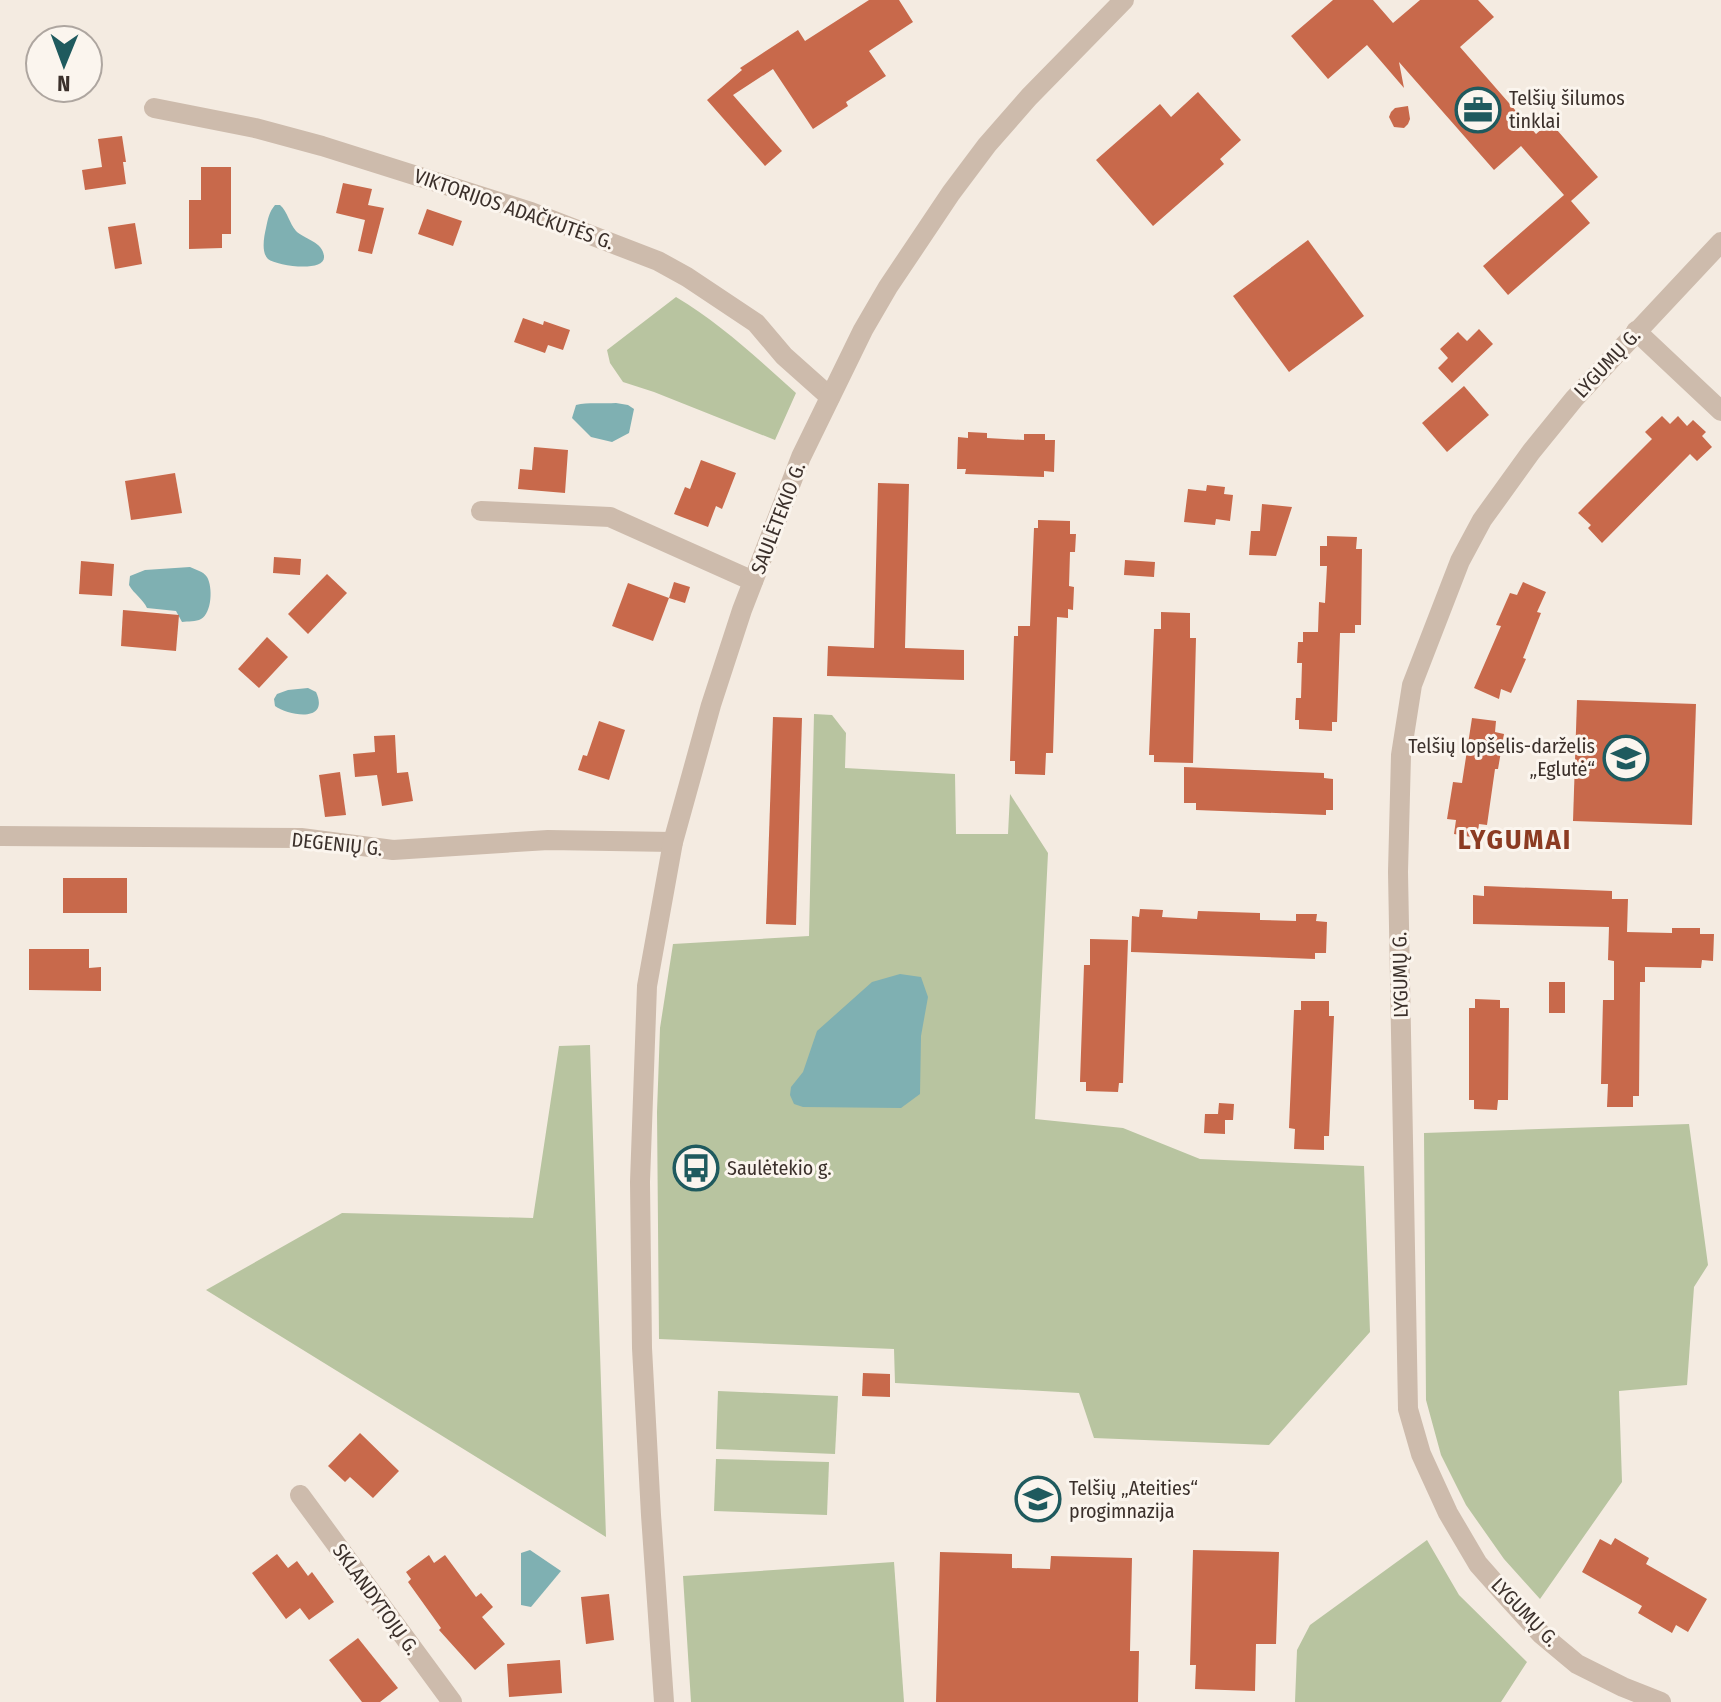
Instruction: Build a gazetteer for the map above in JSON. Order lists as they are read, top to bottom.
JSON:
{
  "streets": {
    "street": [
      "VIKTORIJOS ADAČKUTĖS G.",
      "LYGUMŲ G.",
      "SAULĖTEKIO G.",
      "DEGENIŲ G.",
      "SKLANDYTOJŲ G."
    ]
  },
  "crossings": [
    ["VIKTORIJOS ADAČKUTĖS G.", "SAULĖTEKIO G."],
    ["SAULĖTEKIO G.", "DEGENIŲ G."]
  ],
  "districts": ["LYGUMAI"],
  "places": {
    "office": ["Telšių šilumos tinklai"],
    "school or university": ["Telšių lopšelis-darželis „Eglutė“", "Telšių „Ateities“ progimnazija"],
    "bus stop": ["Saulėtekio g."]
  },
  "north": "bottom"
}
